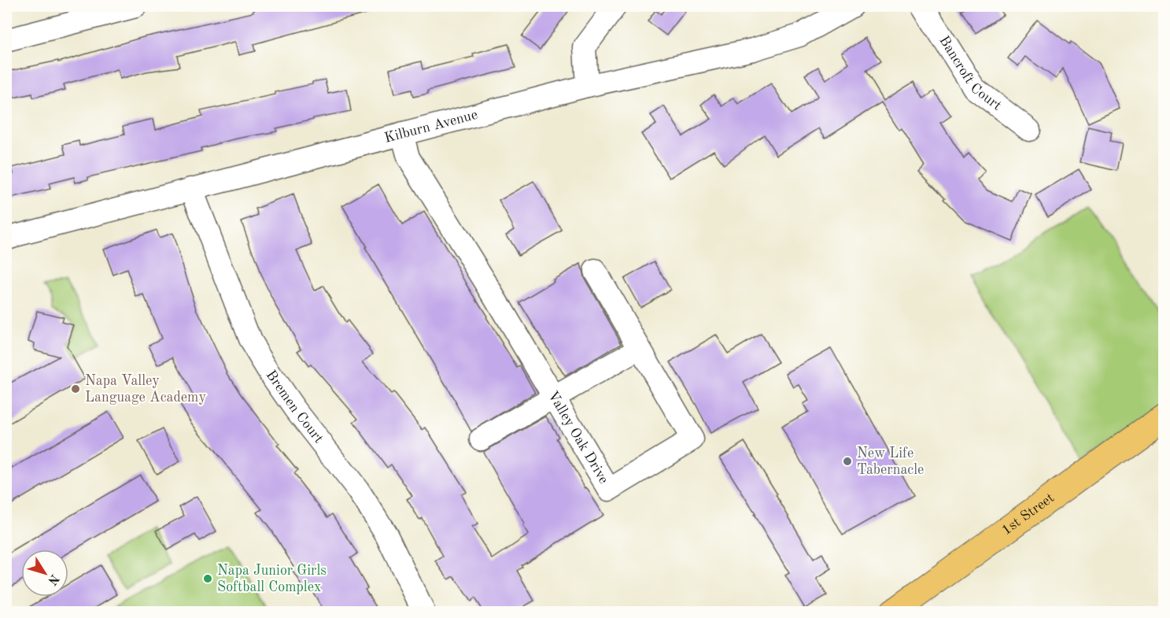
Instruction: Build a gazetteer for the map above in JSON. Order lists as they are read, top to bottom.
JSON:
{
  "streets": {
    "main road": ["1st Street"],
    "street": [
      "Bancroft Court",
      "Kilburn Avenue",
      "Bremen Court",
      "Valley Oak Drive"
    ]
  },
  "crossings": [
    ["Kilburn Avenue", "Bremen Court"],
    ["Kilburn Avenue", "Valley Oak Drive"]
  ],
  "places": ["Napa Valley Language Academy", "New Life Tabernacle", "Napa Junior Girls Softball Complex"],
  "north": "bottom right"
}
